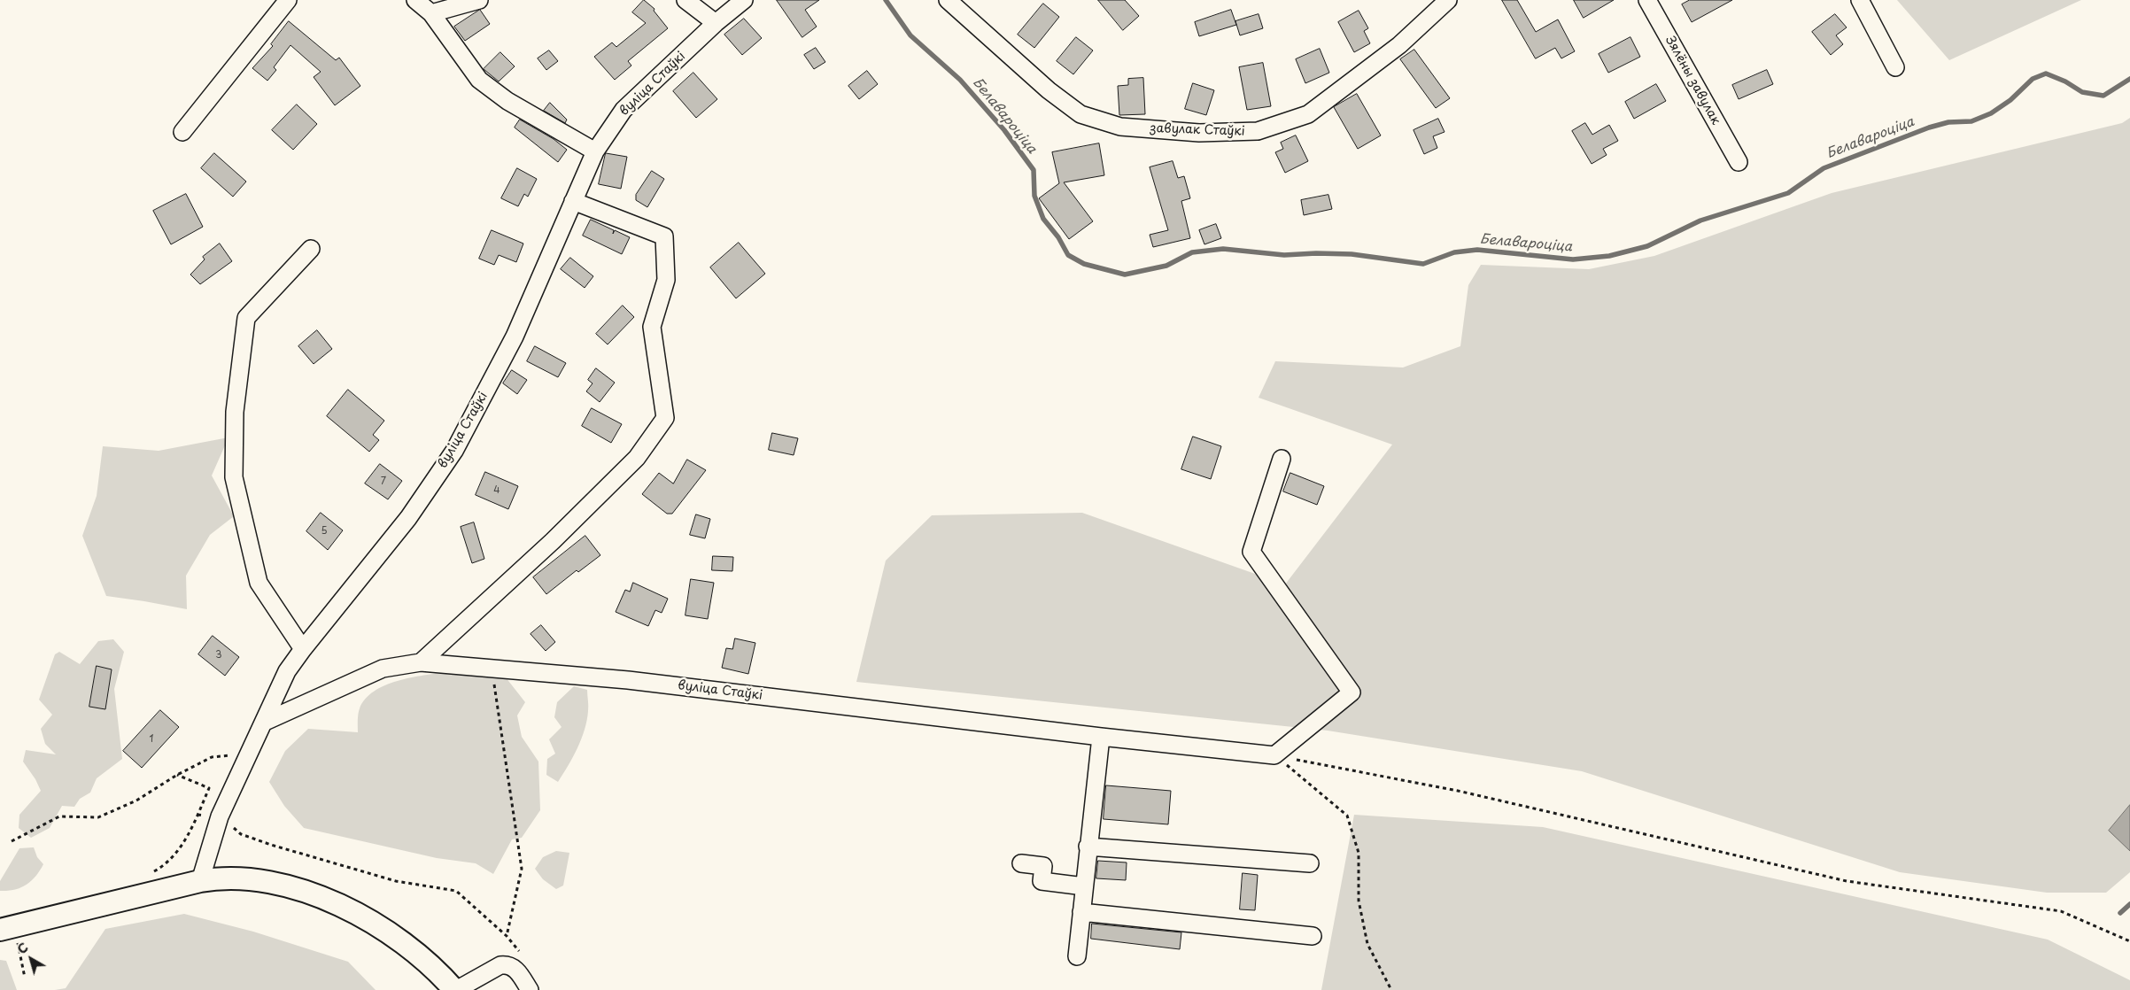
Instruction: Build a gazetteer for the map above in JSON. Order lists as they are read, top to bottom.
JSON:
{
  "streets": {
    "street": ["Зялёны завулак", "вуліца Стаўкі", "завулак Стаўкі"]
  },
  "water": ["Белавароціца"],
  "house_numbers": [
    "7",
    "4",
    "5",
    "3",
    "1"
  ],
  "north": "top left"
}
